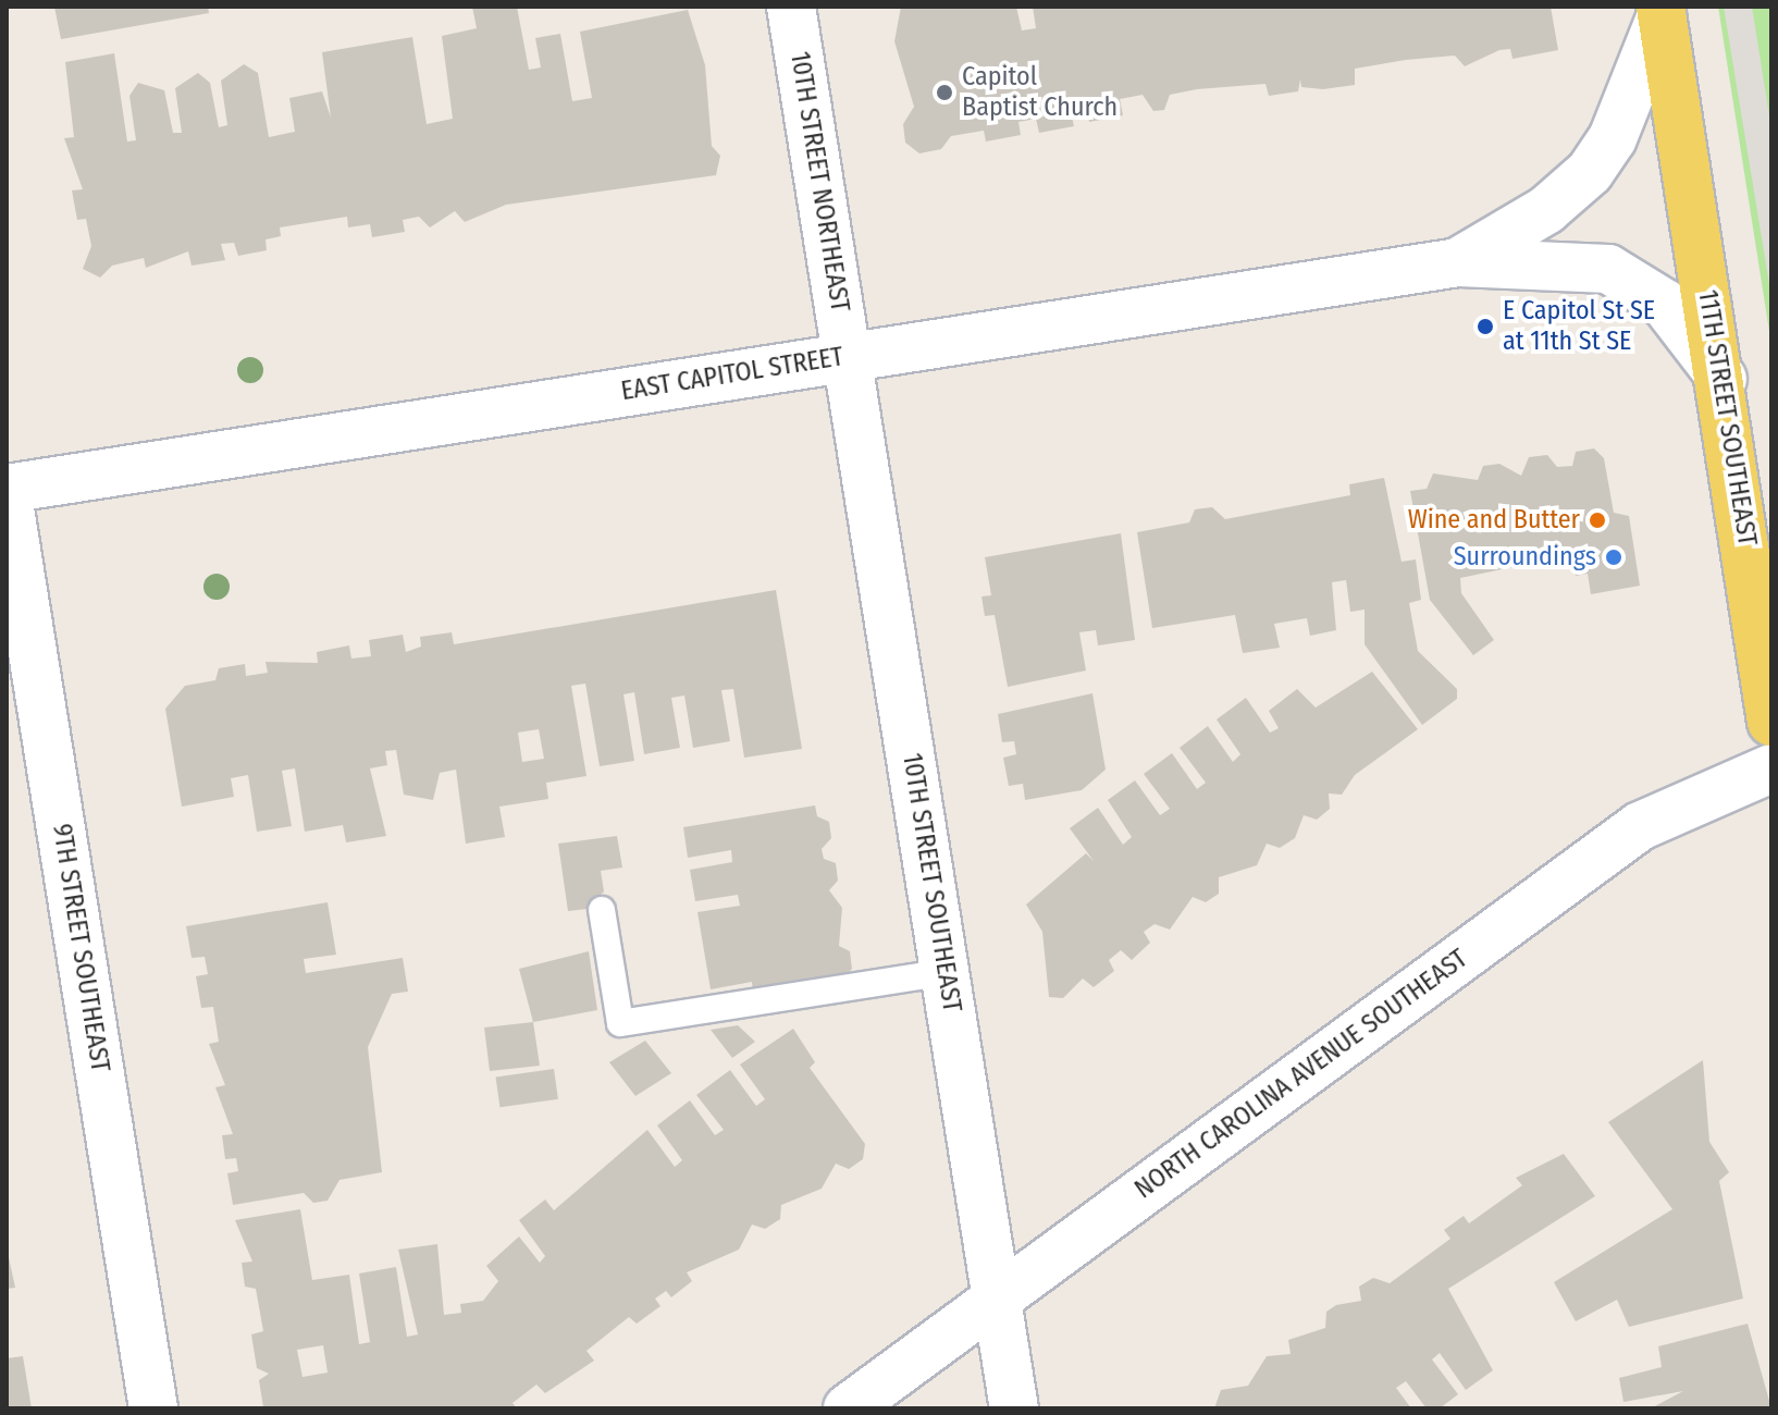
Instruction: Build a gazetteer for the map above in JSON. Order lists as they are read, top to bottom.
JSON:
{
  "streets": {
    "main road": ["11TH STREET SOUTHEAST"],
    "street": [
      "10TH STREET NORTHEAST",
      "EAST CAPITOL STREET",
      "10TH STREET SOUTHEAST",
      "9TH STREET SOUTHEAST",
      "NORTH CAROLINA AVENUE SOUTHEAST"
    ]
  },
  "crossings": [
    ["10TH STREET NORTHEAST", "EAST CAPITOL STREET"],
    ["10TH STREET NORTHEAST", "10TH STREET SOUTHEAST"],
    ["EAST CAPITOL STREET", "10TH STREET SOUTHEAST"],
    ["EAST CAPITOL STREET", "9TH STREET SOUTHEAST"],
    ["10TH STREET SOUTHEAST", "NORTH CAROLINA AVENUE SOUTHEAST"]
  ],
  "places": [
    "Capitol Baptist Church",
    "E Capitol St SE at 11th St SE",
    "Wine and Butter",
    "Surroundings"
  ]
}
